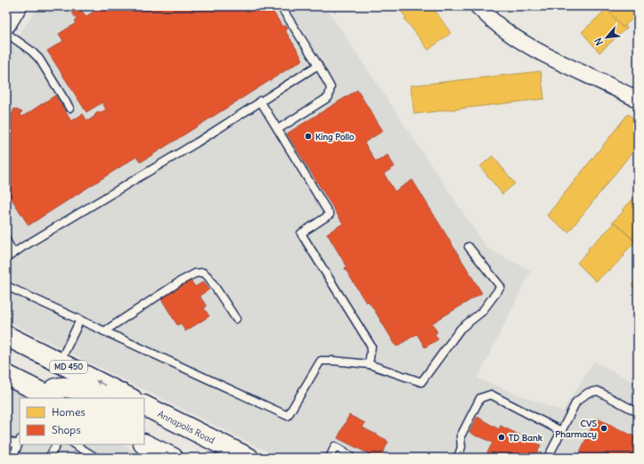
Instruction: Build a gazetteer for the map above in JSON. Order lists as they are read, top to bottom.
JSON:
{
  "streets": {
    "main road": ["MD 450", "Annapolis Road"]
  },
  "places": ["King Pollo", "CVS Pharmacy", "TD Bank"],
  "legend": ["Homes", "Shops"],
  "north": "bottom left"
}
